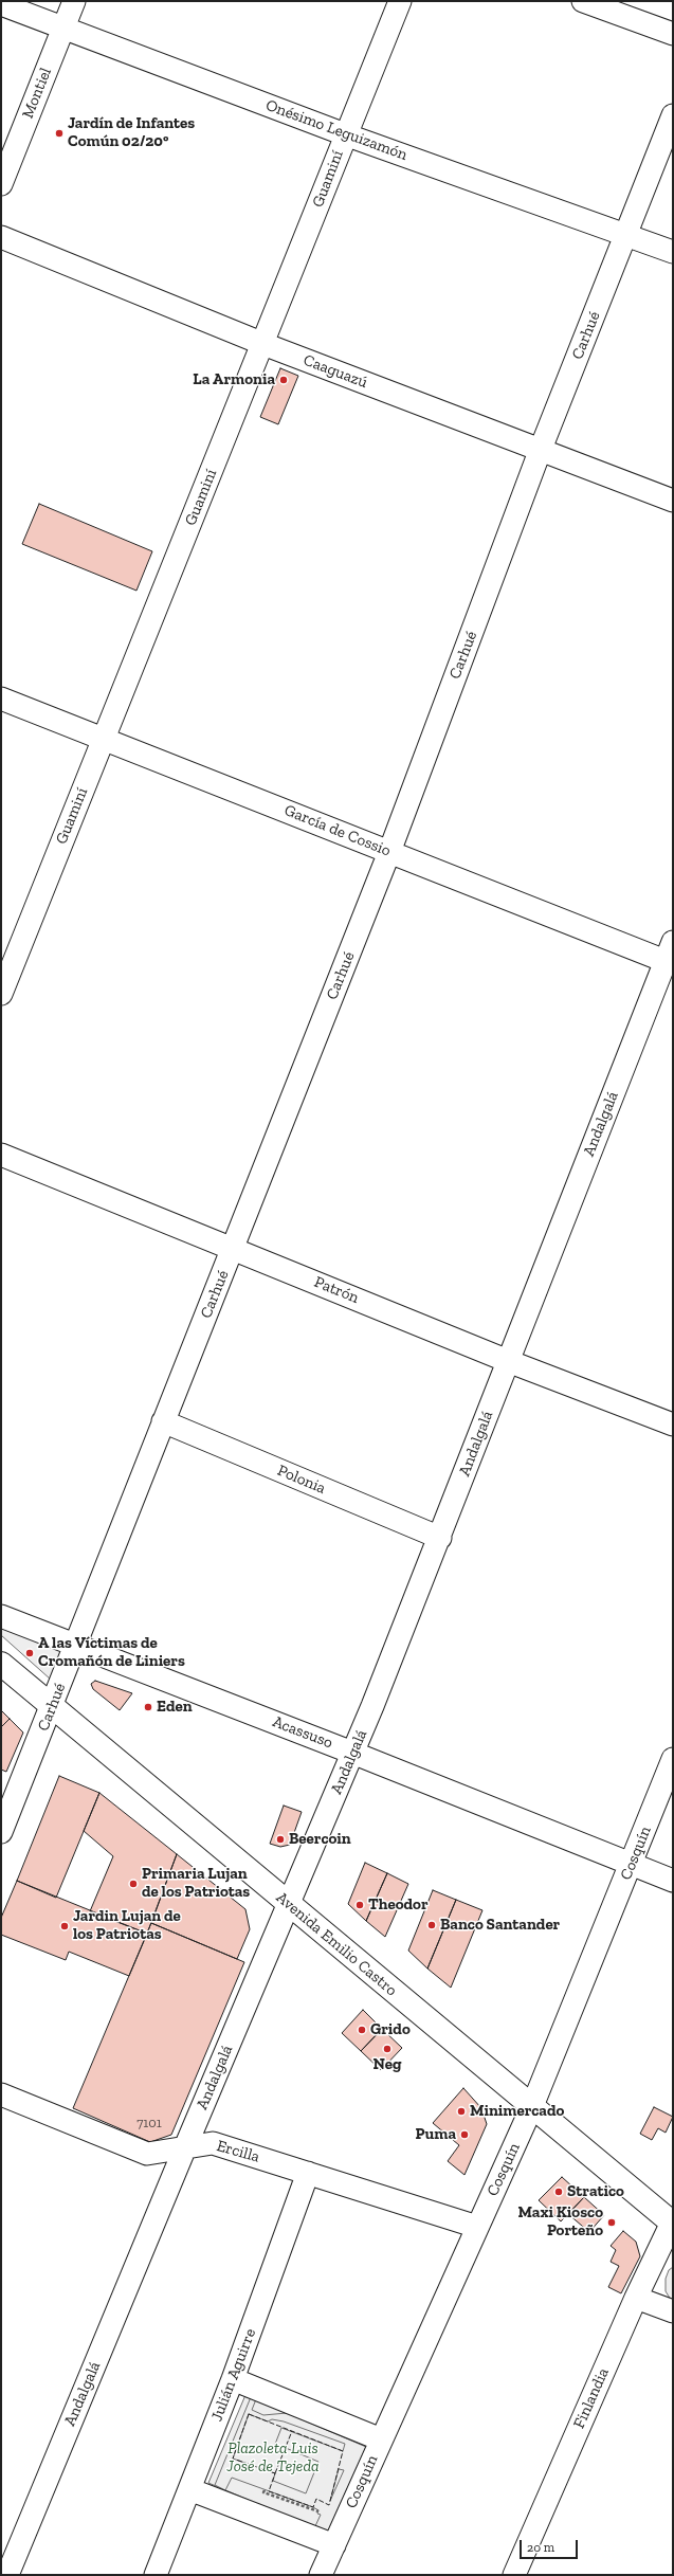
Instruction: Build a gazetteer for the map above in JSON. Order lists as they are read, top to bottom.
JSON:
{
  "streets": {
    "main road": ["Avenida Emilio Castro"],
    "street": [
      "Montiel",
      "Onésimo Leguizamón",
      "Guaminí",
      "Carhué",
      "Caaguazú",
      "García de Cossio",
      "Andalgalá",
      "Patrón",
      "Polonia",
      "Acassuso",
      "Cosquín",
      "Ercilla",
      "Julián Aguirre",
      "Finlandia"
    ]
  },
  "crossings": [
    ["Montiel", "Onésimo Leguizamón"],
    ["Onésimo Leguizamón", "Guaminí"],
    ["Onésimo Leguizamón", "Carhué"],
    ["Guaminí", "Caaguazú"],
    ["Guaminí", "García de Cossio"],
    ["Carhué", "Caaguazú"],
    ["Carhué", "García de Cossio"],
    ["Carhué", "Patrón"],
    ["Carhué", "Polonia"],
    ["Carhué", "Acassuso"],
    ["Carhué", "Avenida Emilio Castro"],
    ["García de Cossio", "Andalgalá"],
    ["Andalgalá", "Patrón"],
    ["Andalgalá", "Polonia"],
    ["Andalgalá", "Acassuso"],
    ["Andalgalá", "Avenida Emilio Castro"],
    ["Andalgalá", "Ercilla"],
    ["Acassuso", "Cosquín"],
    ["Cosquín", "Avenida Emilio Castro"],
    ["Cosquín", "Ercilla"],
    ["Avenida Emilio Castro", "Finlandia"],
    ["Ercilla", "Julián Aguirre"]
  ],
  "parks": ["Plazoleta Luis José de Tejeda"],
  "places": [
    "Jardín de Infantes Común 02/20°",
    "La Armonia",
    "A las Víctimas de Cromañón de Liniers",
    "Eden",
    "Beercoin",
    "Primaria Lujan de los Patriotas",
    "Theodor",
    "Banco Santander",
    "Jardin Lujan de los Patriotas",
    "Grido",
    "Neg",
    "Minimercado",
    "Puma",
    "Stratico",
    "Maxi Kiosco Porteño"
  ],
  "house_numbers": ["7101"],
  "scale_bar": "20 m"
}
